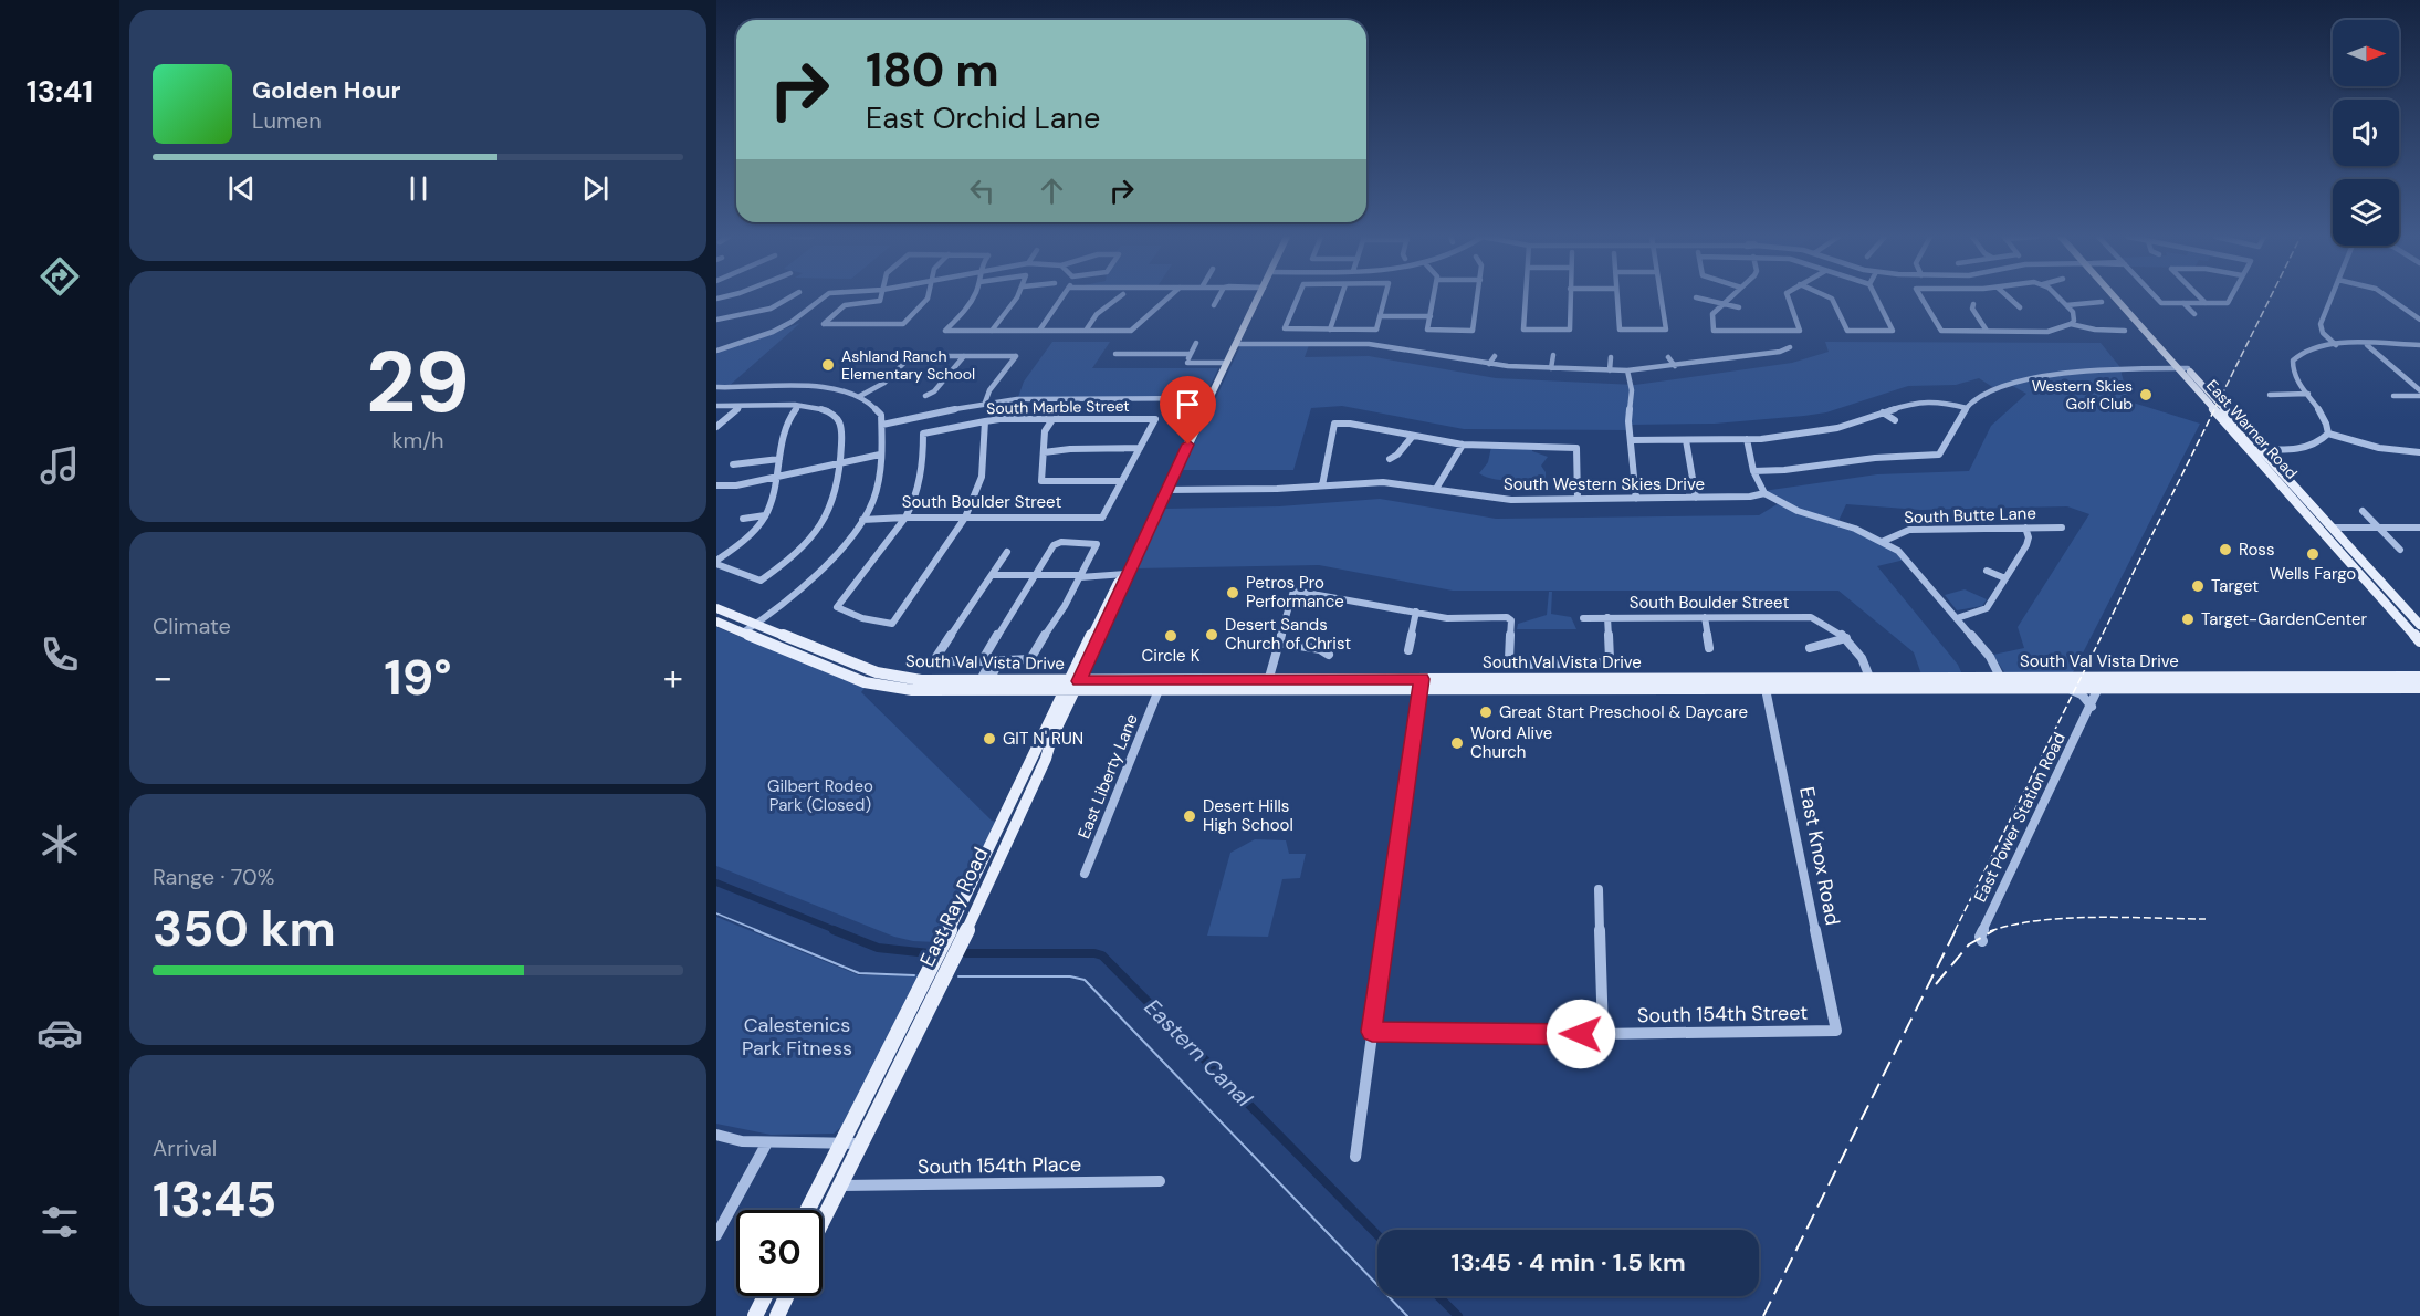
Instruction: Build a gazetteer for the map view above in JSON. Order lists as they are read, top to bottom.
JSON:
{
  "streets": {
    "main road": ["East Warner Road", "South Val Vista Drive", "East Ray Road"],
    "street": [
      "South Marble Street",
      "South Western Skies Drive",
      "South Boulder Street",
      "South Butte Lane",
      "East Liberty Lane",
      "East Power Station Road",
      "East Knox Road",
      "South 154th Street",
      "South 154th Place"
    ]
  },
  "crossings": [
    ["South Marble Street", "South Boulder Street"],
    ["South Western Skies Drive", "East Ray Road"],
    ["South Val Vista Drive", "East Liberty Lane"],
    ["South Val Vista Drive", "East Power Station Road"],
    ["South Val Vista Drive", "East Knox Road"],
    ["South Val Vista Drive", "East Ray Road"],
    ["East Knox Road", "South 154th Street"],
    ["East Ray Road", "South 154th Place"]
  ],
  "water": ["Eastern Canal"],
  "parks": ["Gilbert Rodeo Park (Closed)", "Calestenics Park Fitness"],
  "places": [
    "Ashland Ranch Elementary School",
    "Western Skies Golf Club",
    "Ross",
    "Wells Fargo",
    "Target",
    "Petros Pro Performance",
    "Target-GardenCenter",
    "Desert Sands Church of Christ",
    "Circle K",
    "Great Start Preschool & Daycare",
    "GIT N' RUN",
    "Word Alive Church",
    "Desert Hills High School"
  ],
  "north": "right",
  "page": {
    "tabs": "13:41",
    "turn": ["180 m", "East Orchid Lane"],
    "song": ["Golden Hour", "Lumen"],
    "tile": [
      ["29", "km/h"],
      "Climate",
      ["Range · 70%", "350 km"],
      ["Arrival", "13:45"]
    ],
    "heat": ["−", "19°", "+"],
    "limit": "30",
    "trip": "13:45 · 4 min · 1.5 km"
  }
}
